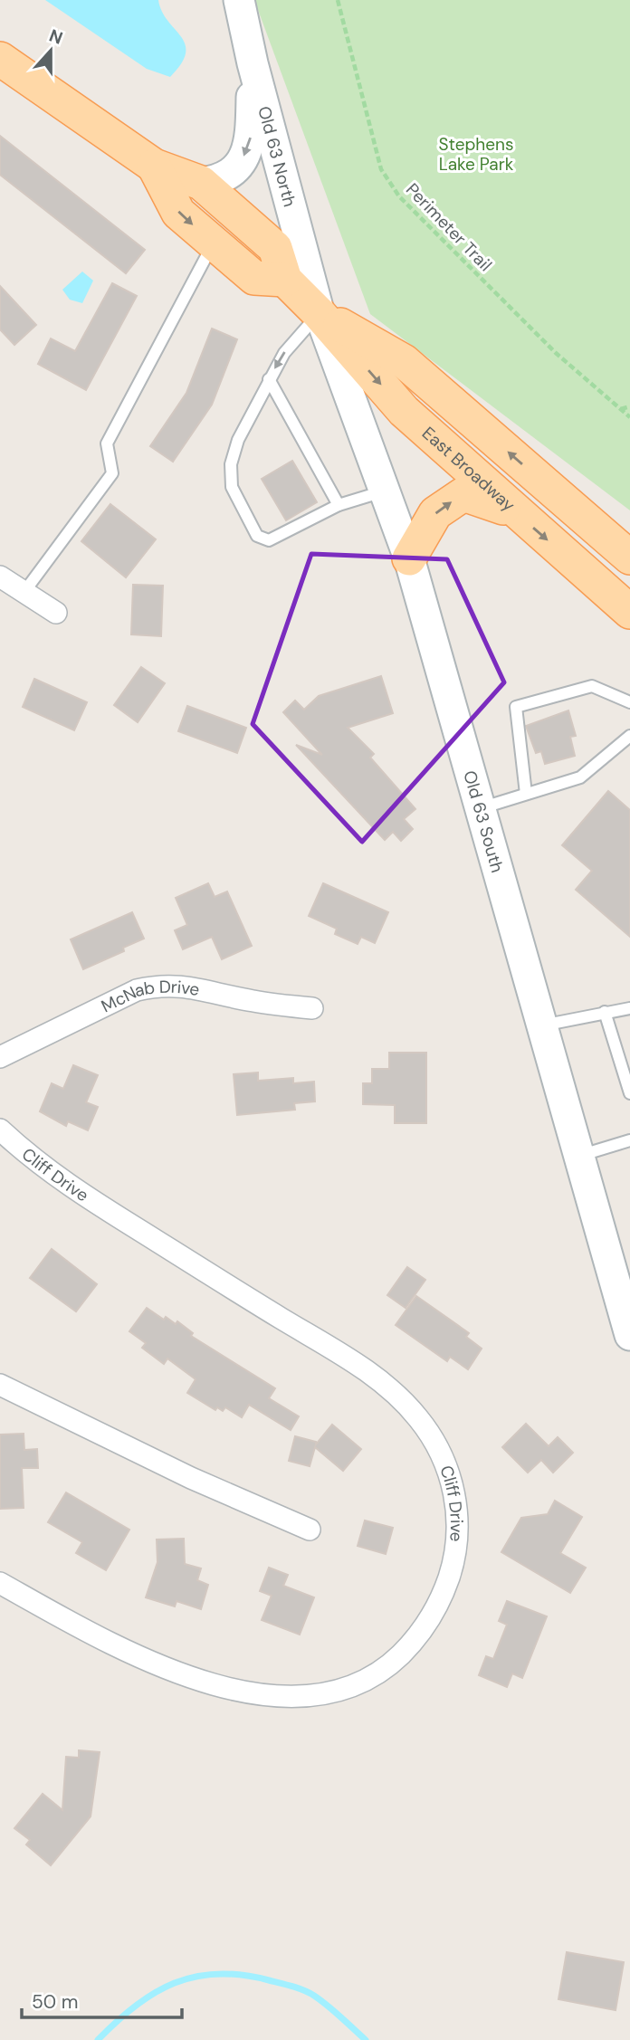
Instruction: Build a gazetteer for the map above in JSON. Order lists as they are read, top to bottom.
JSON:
{
  "streets": {
    "main road": ["Old 63 North", "East Broadway", "Old 63 South"],
    "street": ["McNab Drive", "Cliff Drive"],
    "path": ["Perimeter Trail"]
  },
  "crossings": [
    ["Old 63 North", "East Broadway"],
    ["Old 63 North", "Old 63 South"],
    ["East Broadway", "Old 63 South"]
  ],
  "parks": ["Stephens Lake Park"],
  "scale_bar": "50 m",
  "north": "top"
}
